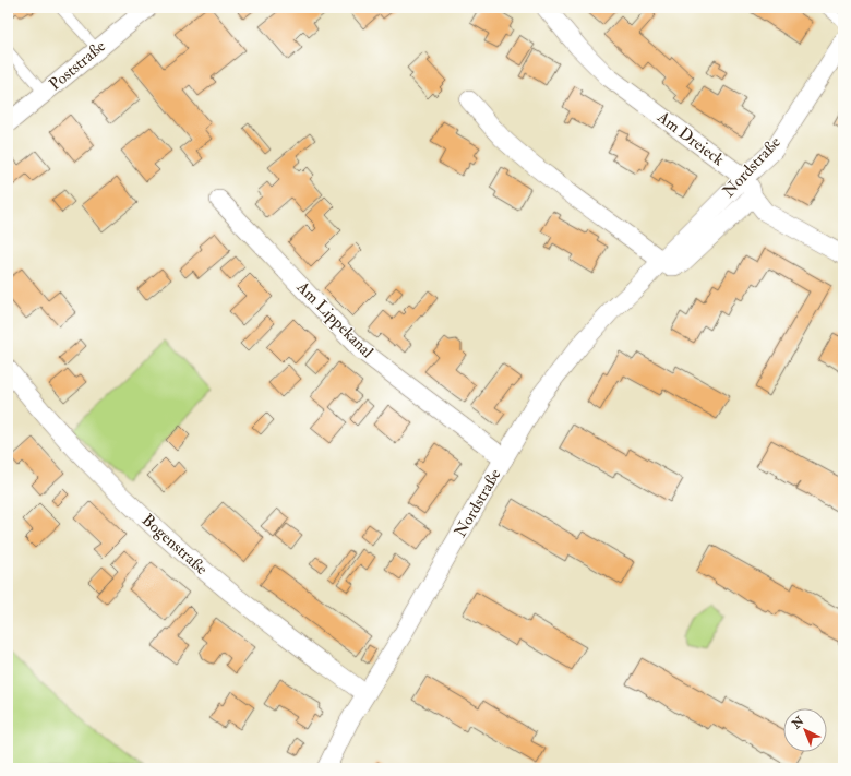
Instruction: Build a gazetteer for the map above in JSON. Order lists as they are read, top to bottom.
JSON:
{
  "streets": {
    "street": [
      "Poststraße",
      "Am Dreieck",
      "Nordstraße",
      "Am Lippekanal",
      "Bogenstraße"
    ]
  },
  "crossings": [
    ["Am Dreieck", "Nordstraße"],
    ["Nordstraße", "Am Lippekanal"],
    ["Nordstraße", "Bogenstraße"]
  ],
  "north": "top left"
}
